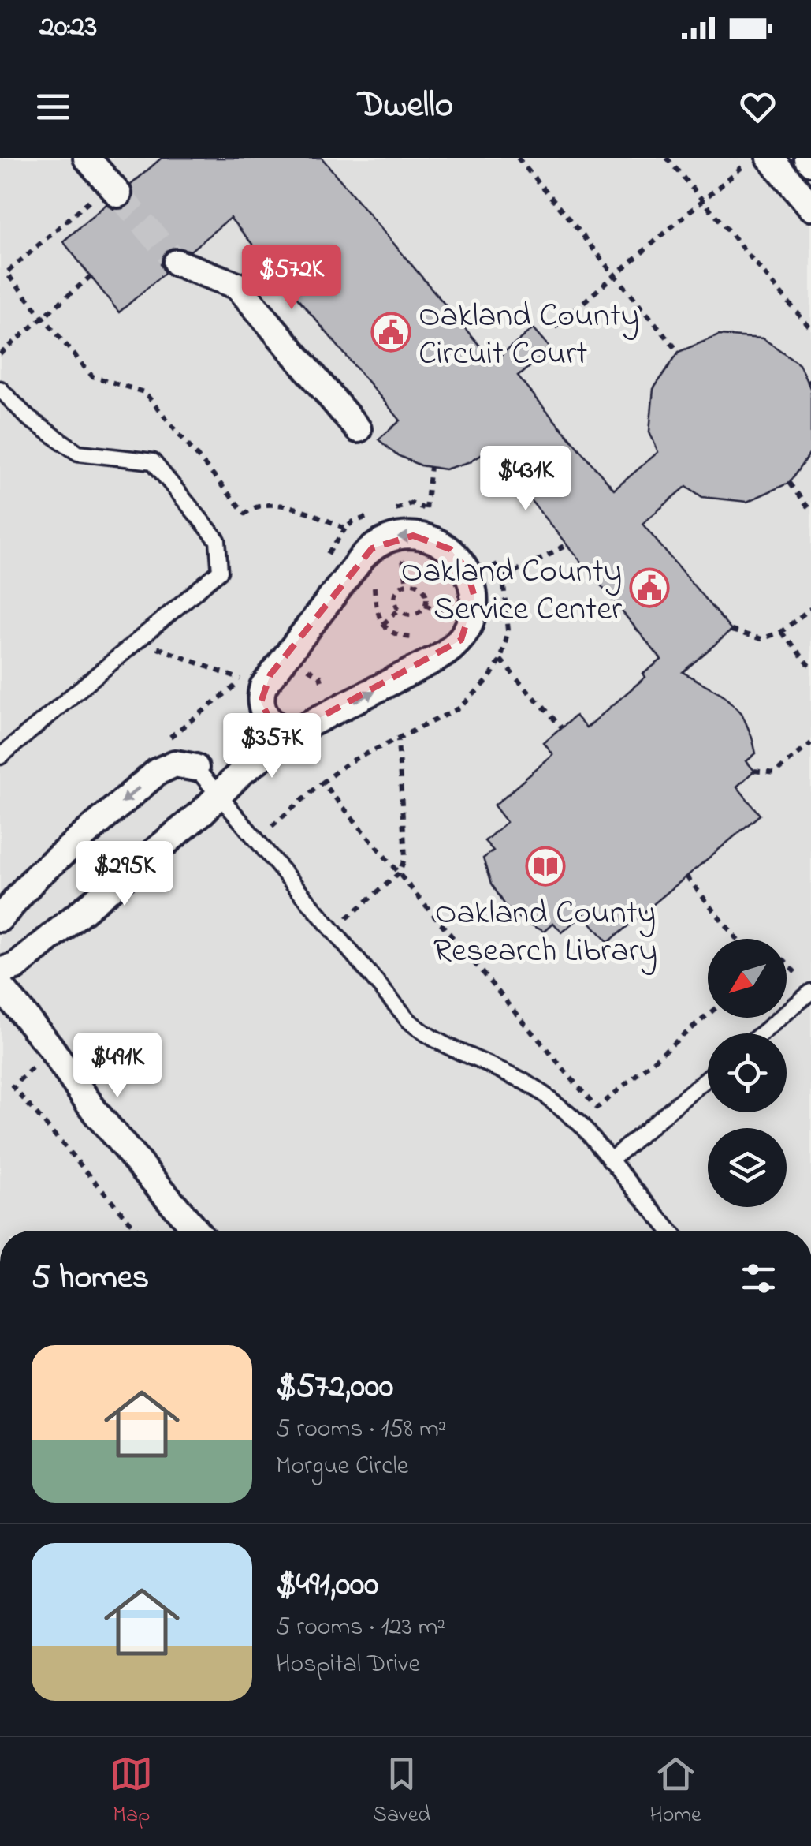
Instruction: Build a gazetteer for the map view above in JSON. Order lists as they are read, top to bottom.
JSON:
{
  "places": {
    "public building": ["Oakland County Circuit Court", "Oakland County Service Center"],
    "library": ["Oakland County Research Library"]
  },
  "north": "bottom left",
  "page": {
    "status": "20:23",
    "header": "Dwello",
    "price": [
      "$572K",
      "$431K",
      "$357K",
      "$295K",
      "$491K"
    ],
    "heading": "5 homes",
    "list": [
      {
        "name": "$572,000",
        "note": "5 rooms · 158 m² · Morgue Circle"
      },
      {
        "name": "$491,000",
        "note": "5 rooms · 123 m² · Hospital Drive"
      }
    ],
    "tabs": ["Map", "Saved", "Home"]
  }
}
